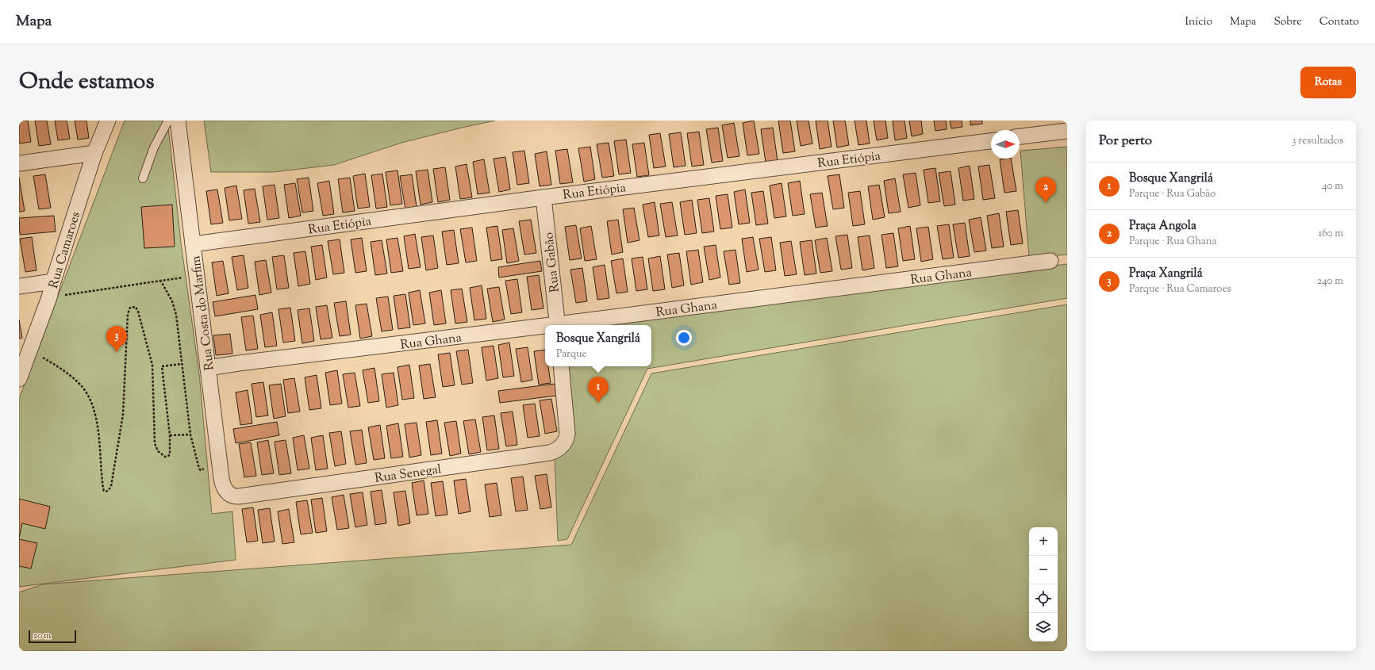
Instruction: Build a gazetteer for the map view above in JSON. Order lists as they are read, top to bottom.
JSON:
{
  "streets": {
    "street": [
      "Rua Etiópia",
      "Rua Camaroes",
      "Rua Gabão",
      "Rua Ghana",
      "Rua Costa do Marfim",
      "Rua Senegal"
    ]
  },
  "crossings": [
    ["Rua Etiópia", "Rua Gabão"],
    ["Rua Etiópia", "Rua Costa do Marfim"],
    ["Rua Ghana", "Rua Costa do Marfim"],
    ["Rua Costa do Marfim", "Rua Senegal"]
  ],
  "scale_bar": "20 m",
  "north": "right",
  "page": {
    "header": "Mapa",
    "nav": [
      "Início",
      "Mapa",
      "Sobre",
      "Contato"
    ],
    "title": "Onde estamos",
    "buttons": "Rotas",
    "heading": ["Por perto", "3 resultados"],
    "list": [
      {
        "mark": "1",
        "name": "Bosque Xangrilá",
        "note": "Parque · Rua Gabão",
        "value": "40 m"
      },
      {
        "mark": "2",
        "name": "Praça Angola",
        "note": "Parque · Rua Ghana",
        "value": "160 m"
      },
      {
        "mark": "3",
        "name": "Praça Xangrilá",
        "note": "Parque · Rua Camaroes",
        "value": "240 m"
      }
    ],
    "pins": ["2", "3", "1"],
    "popup": ["Bosque Xangrilá", "Parque"],
    "map_buttons": ["+", "−"],
    "scale": "20 m"
  }
}
